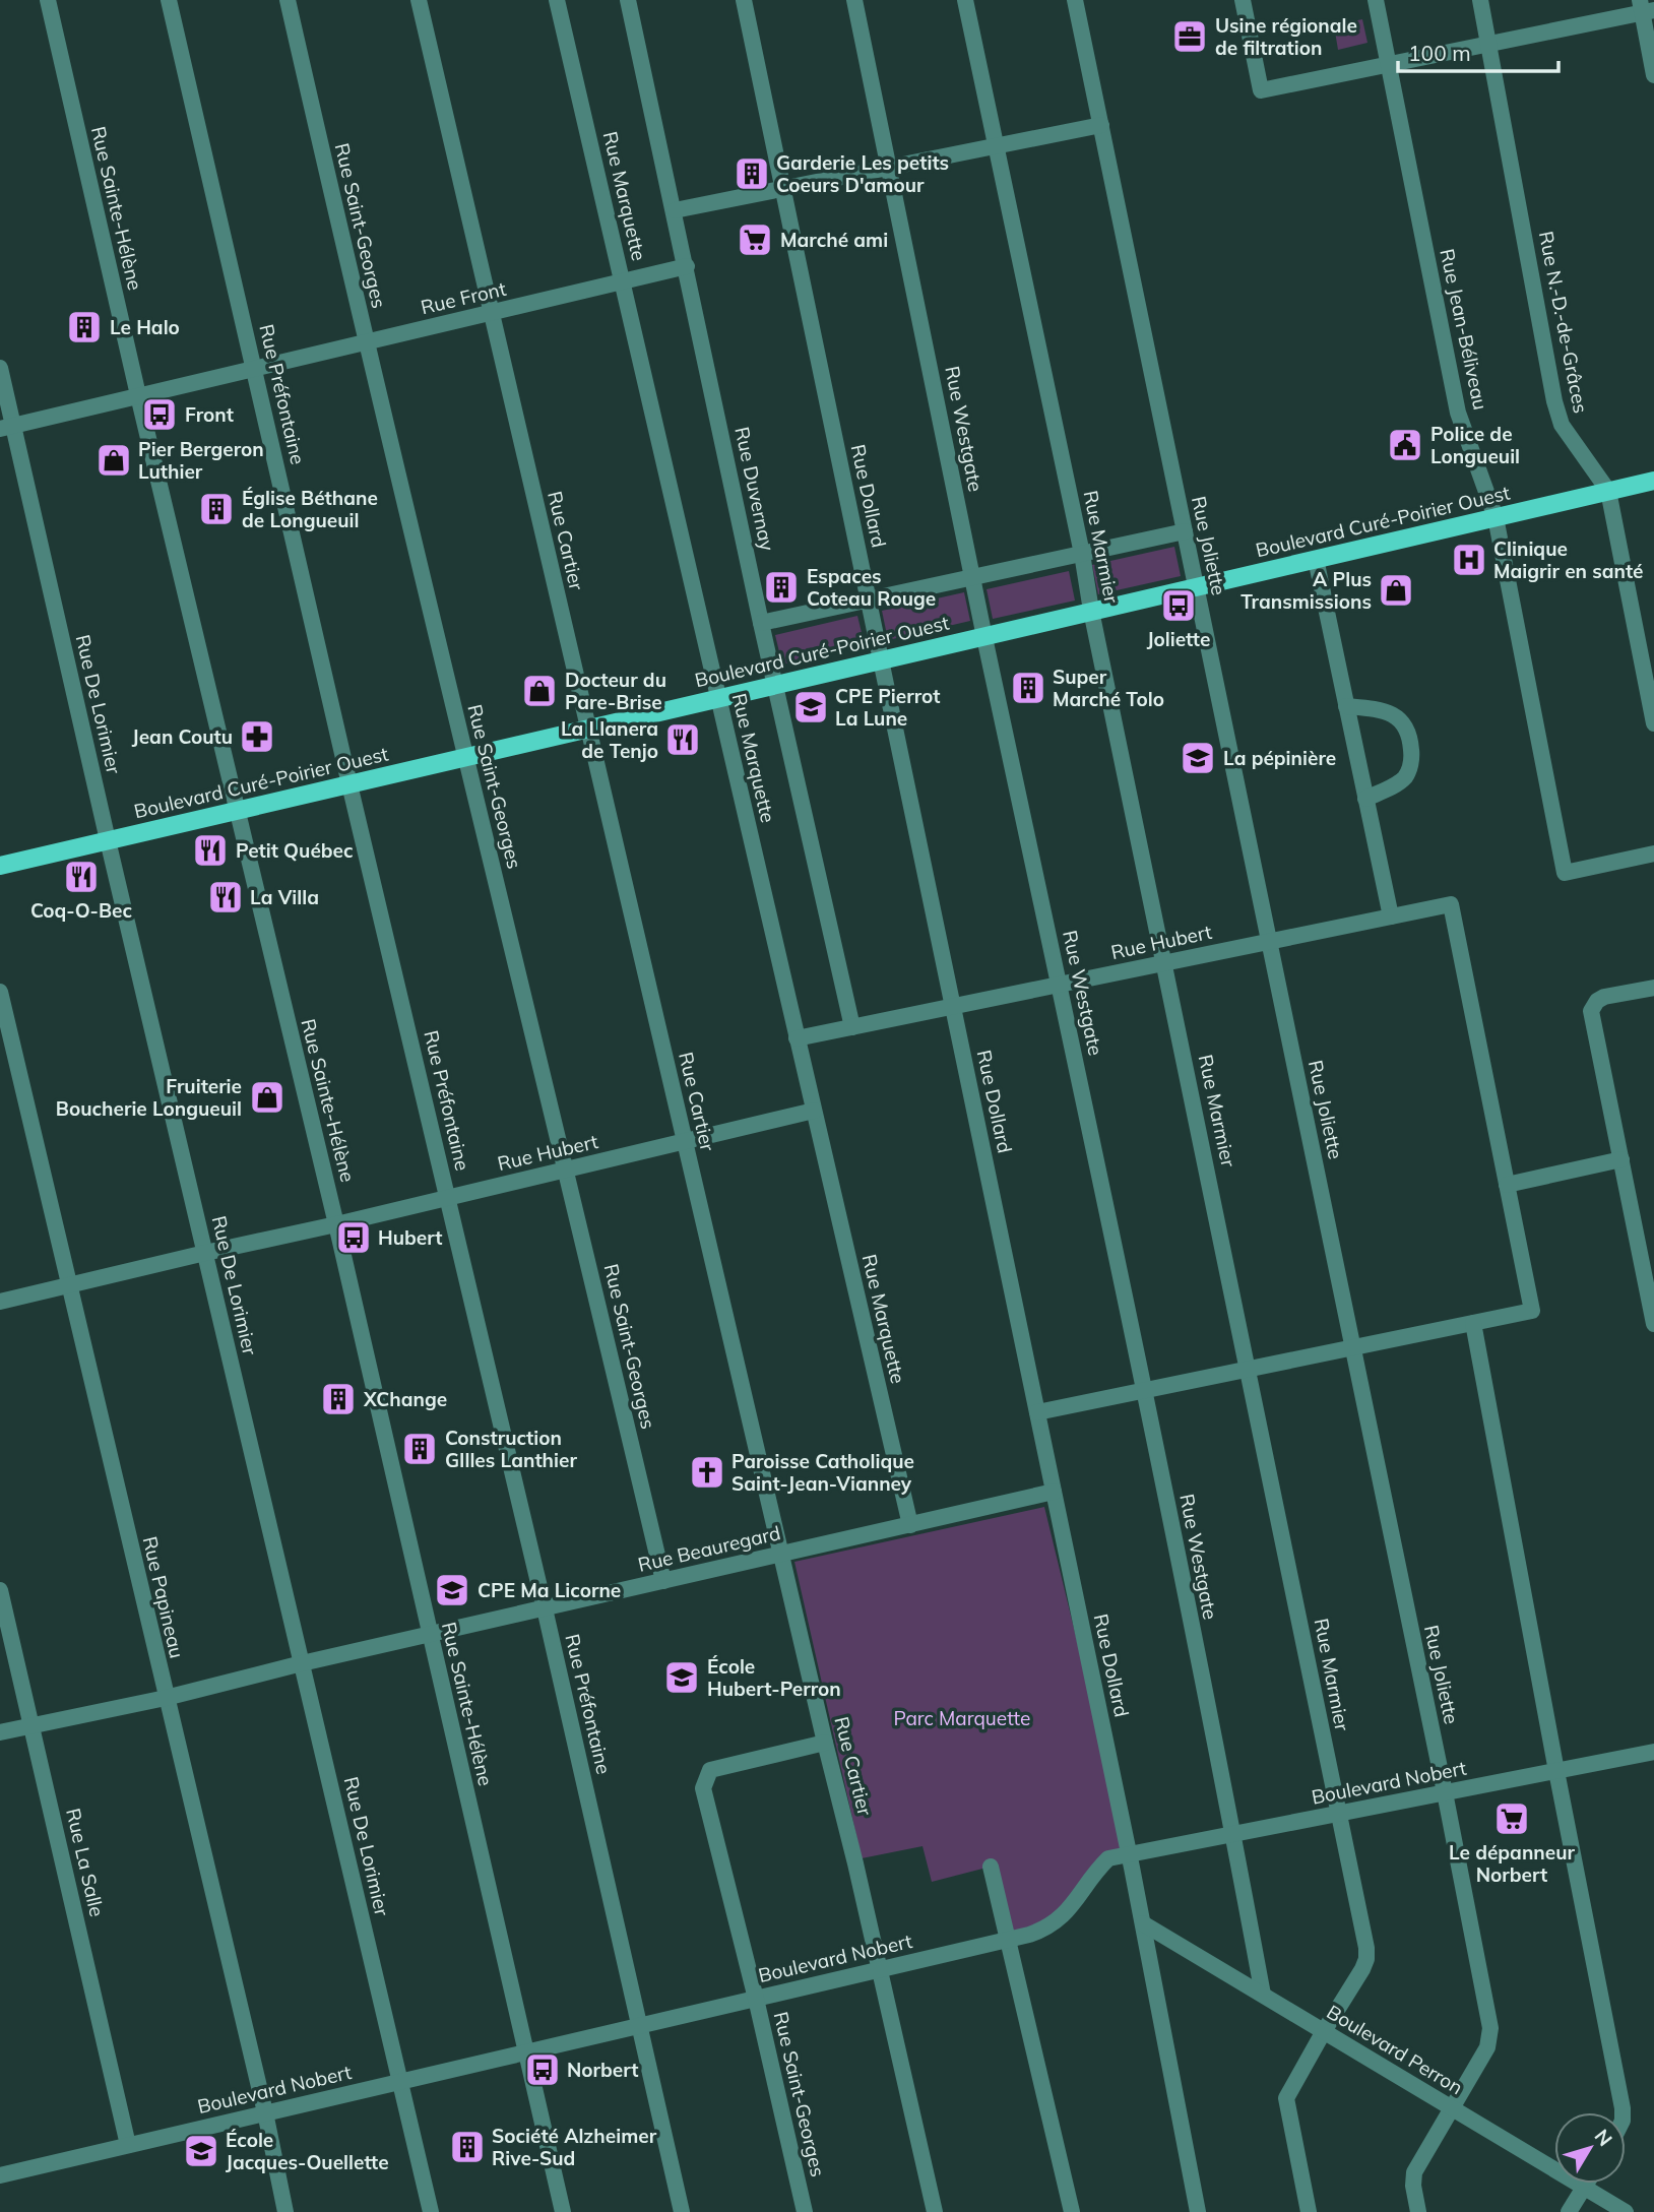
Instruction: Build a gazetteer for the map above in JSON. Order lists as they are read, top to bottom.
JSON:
{
  "streets": {
    "main road": ["Boulevard Curé-Poirier Ouest"],
    "street": [
      "Rue Marquette",
      "Rue Sainte-Hélène",
      "Rue Saint-Georges",
      "Rue Front",
      "Rue N.-D.-de-Grâces",
      "Rue Jean-Béliveau",
      "Rue Préfontaine",
      "Rue Westgate",
      "Rue Duvernay",
      "Rue Dollard",
      "Rue Cartier",
      "Rue Joliette",
      "Rue Marmier",
      "Rue De Lorimier",
      "Rue Hubert",
      "Rue Beauregard",
      "Rue Papineau",
      "Boulevard Nobert",
      "Rue La Salle",
      "Boulevard Perron"
    ]
  },
  "crossings": [
    ["Rue Marquette", "Rue Front"],
    ["Rue Marquette", "Boulevard Curé-Poirier Ouest"],
    ["Rue Marquette", "Rue Hubert"],
    ["Rue Marquette", "Rue Beauregard"],
    ["Rue Sainte-Hélène", "Rue Front"],
    ["Rue Sainte-Hélène", "Boulevard Curé-Poirier Ouest"],
    ["Rue Sainte-Hélène", "Rue Hubert"],
    ["Rue Sainte-Hélène", "Rue Beauregard"],
    ["Rue Sainte-Hélène", "Boulevard Nobert"],
    ["Rue Saint-Georges", "Rue Front"],
    ["Rue Saint-Georges", "Boulevard Curé-Poirier Ouest"],
    ["Rue Saint-Georges", "Rue Cartier"],
    ["Rue Saint-Georges", "Rue Hubert"],
    ["Rue Saint-Georges", "Rue Beauregard"],
    ["Rue Saint-Georges", "Boulevard Nobert"],
    ["Rue Front", "Rue Préfontaine"],
    ["Rue Front", "Rue Duvernay"],
    ["Rue Front", "Rue Cartier"],
    ["Rue Front", "Rue De Lorimier"],
    ["Rue N.-D.-de-Grâces", "Boulevard Curé-Poirier Ouest"],
    ["Rue Jean-Béliveau", "Boulevard Curé-Poirier Ouest"],
    ["Rue Préfontaine", "Boulevard Curé-Poirier Ouest"],
    ["Rue Préfontaine", "Rue Hubert"],
    ["Rue Préfontaine", "Rue Beauregard"],
    ["Rue Préfontaine", "Boulevard Nobert"],
    ["Rue Westgate", "Boulevard Curé-Poirier Ouest"],
    ["Rue Westgate", "Rue Hubert"],
    ["Rue Westgate", "Boulevard Nobert"],
    ["Rue Westgate", "Boulevard Perron"],
    ["Rue Duvernay", "Boulevard Curé-Poirier Ouest"],
    ["Rue Duvernay", "Rue Hubert"],
    ["Rue Dollard", "Boulevard Curé-Poirier Ouest"],
    ["Rue Dollard", "Rue Hubert"],
    ["Rue Dollard", "Rue Beauregard"],
    ["Rue Dollard", "Boulevard Nobert"],
    ["Rue Dollard", "Boulevard Perron"],
    ["Boulevard Curé-Poirier Ouest", "Rue Cartier"],
    ["Boulevard Curé-Poirier Ouest", "Rue Joliette"],
    ["Boulevard Curé-Poirier Ouest", "Rue Marmier"],
    ["Boulevard Curé-Poirier Ouest", "Rue De Lorimier"],
    ["Rue Cartier", "Rue Hubert"],
    ["Rue Cartier", "Rue Beauregard"],
    ["Rue Cartier", "Boulevard Nobert"],
    ["Rue Joliette", "Rue Hubert"],
    ["Rue Joliette", "Boulevard Nobert"],
    ["Rue Joliette", "Boulevard Perron"],
    ["Rue Marmier", "Rue Hubert"],
    ["Rue Marmier", "Boulevard Nobert"],
    ["Rue Marmier", "Boulevard Perron"],
    ["Rue De Lorimier", "Rue Hubert"],
    ["Rue De Lorimier", "Rue Beauregard"],
    ["Rue De Lorimier", "Boulevard Nobert"],
    ["Rue Hubert", "Rue Papineau"],
    ["Rue Beauregard", "Rue Papineau"],
    ["Rue Beauregard", "Rue La Salle"],
    ["Rue Papineau", "Boulevard Nobert"],
    ["Boulevard Nobert", "Rue La Salle"]
  ],
  "parks": ["Parc Marquette"],
  "places": {
    "office": ["Usine régionale de filtration"],
    "building": [
      "Garderie Les petits Coeurs D'amour",
      "Le Halo",
      "Église Béthane de Longueuil",
      "Espaces Coteau Rouge",
      "Super Marché Tolo",
      "XChange",
      "Construction GIlles Lanthier",
      "Société Alzheimer Rive-Sud"
    ],
    "supermarket": ["Marché ami", "Le dépanneur Norbert"],
    "bus stop": [
      "Front",
      "Joliette",
      "Hubert",
      "Norbert"
    ],
    "public building": ["Police de Longueuil"],
    "shop": [
      "Pier Bergeron Luthier",
      "A Plus Transmissions",
      "Docteur du Pare-Brise",
      "Fruiterie Boucherie Longueuil"
    ],
    "hospital": ["Clinique Maigrir en santé"],
    "school or university": [
      "CPE Pierrot La Lune",
      "La pépinière",
      "CPE Ma Licorne",
      "École Hubert-Perron",
      "École Jacques-Ouellette"
    ],
    "pharmacy": ["Jean Coutu"],
    "restaurant": [
      "La Llanera de Tenjo",
      "Petit Québec",
      "Coq-O-Bec",
      "La Villa"
    ],
    "church": ["Paroisse Catholique Saint-Jean-Vianney"]
  },
  "scale_bar": "100 m",
  "north": "top right"
}
